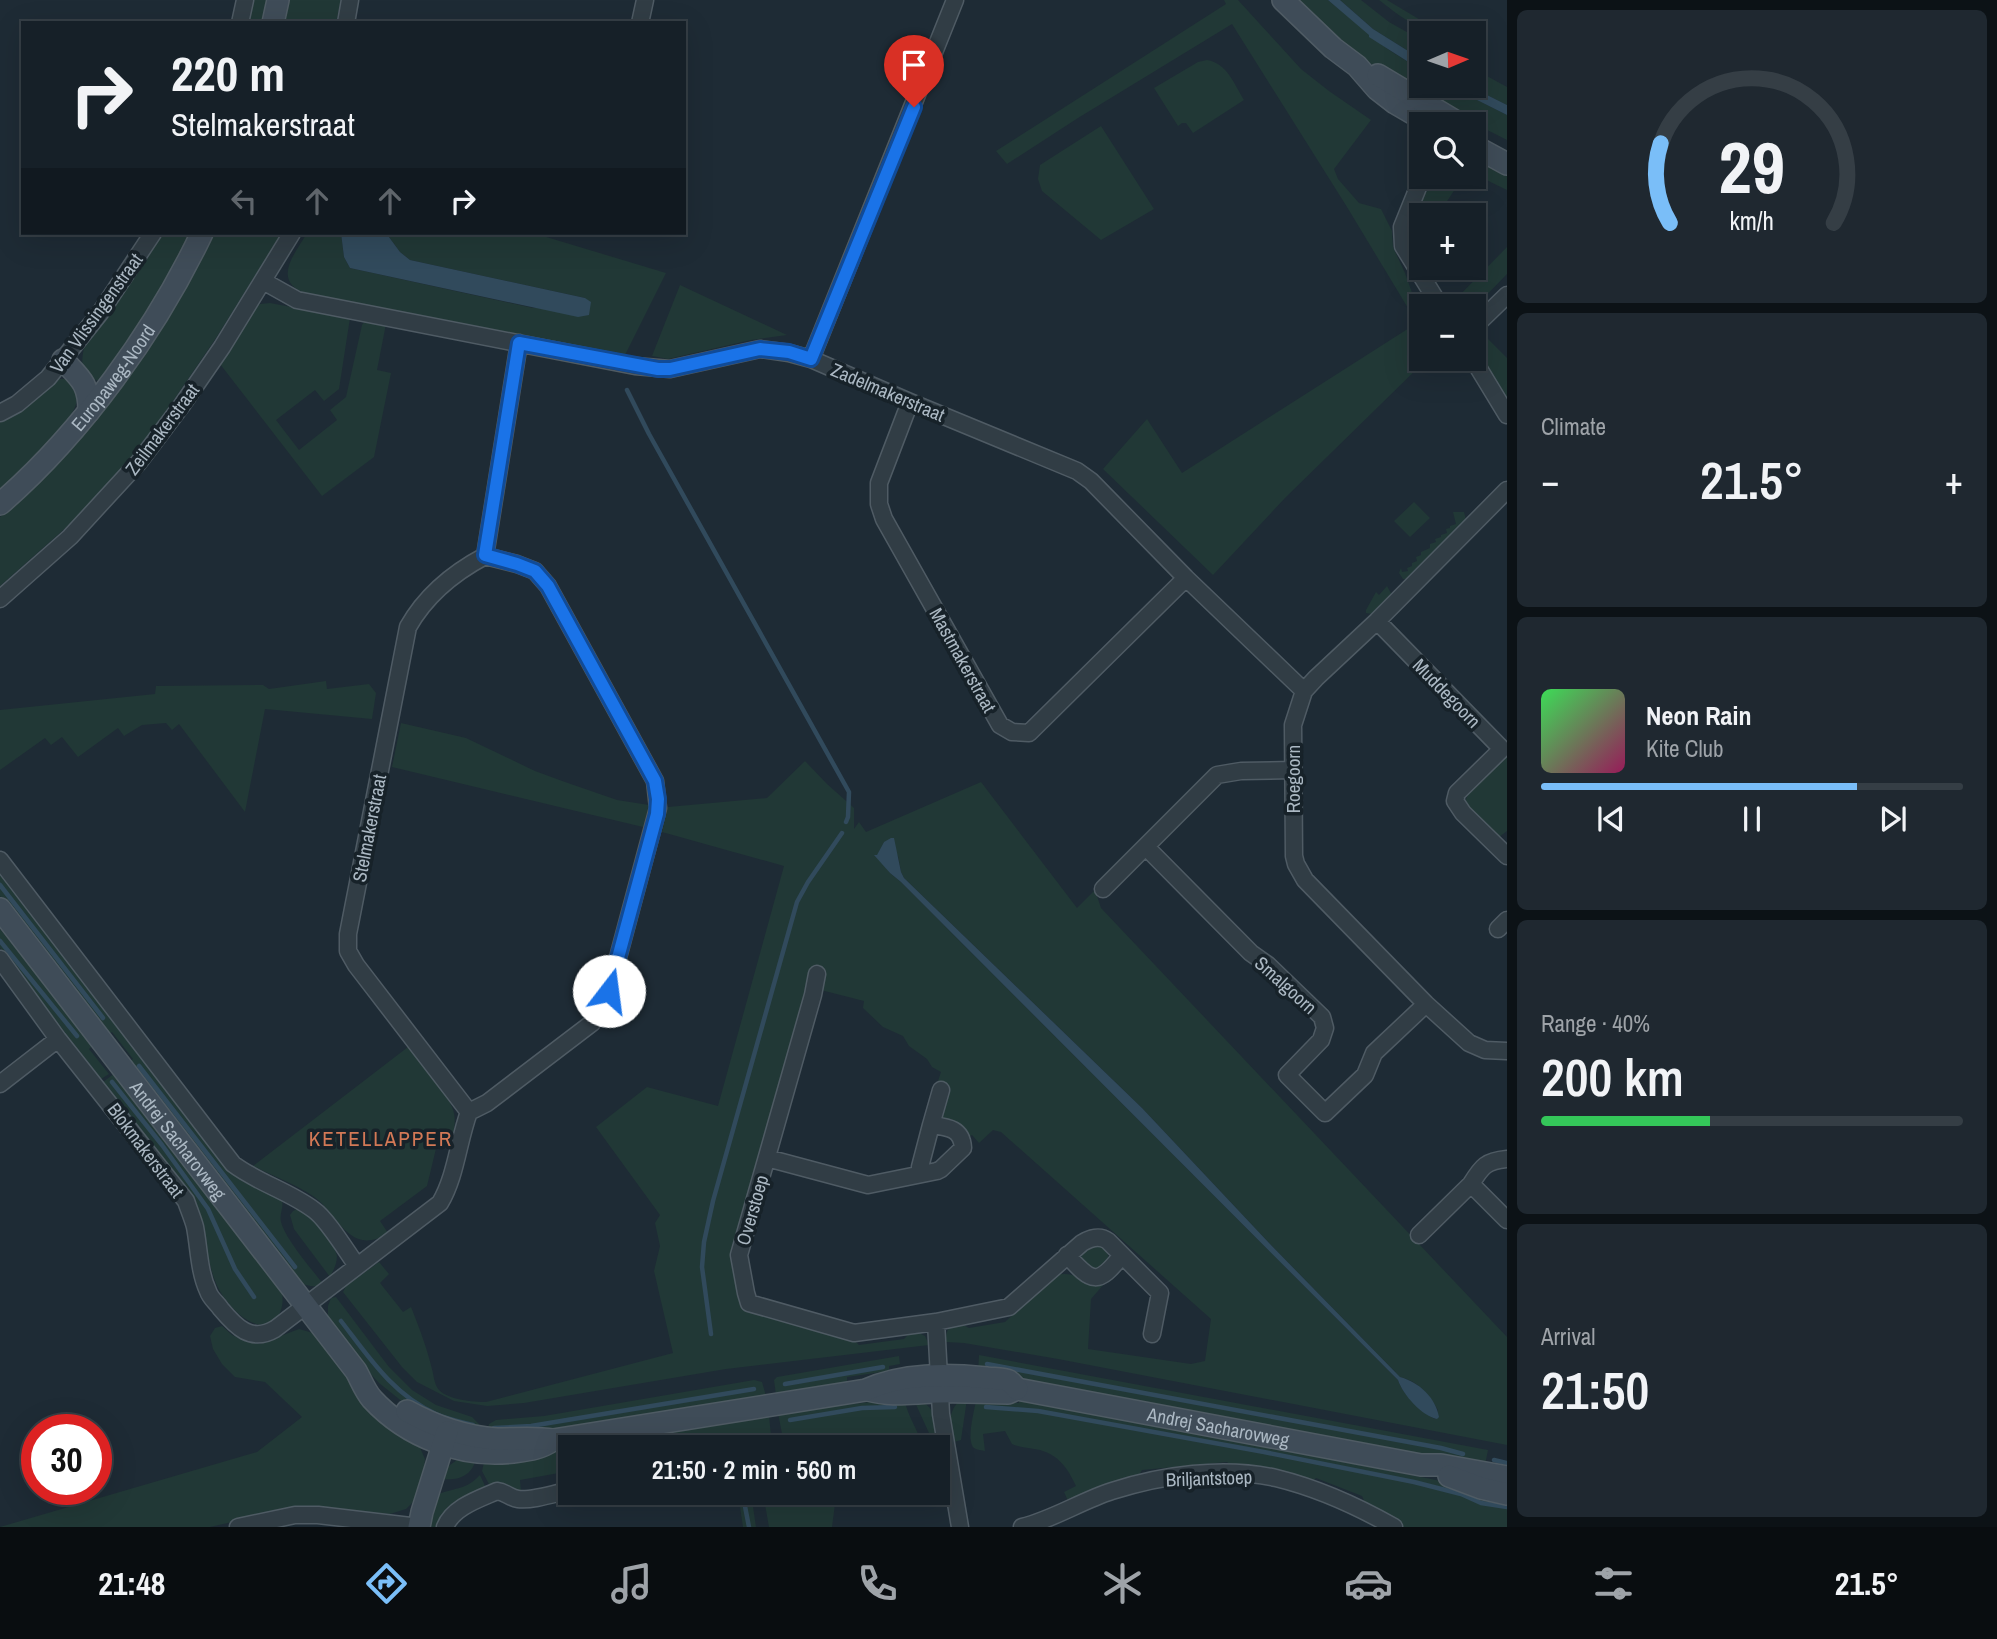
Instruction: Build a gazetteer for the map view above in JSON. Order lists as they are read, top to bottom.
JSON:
{
  "streets": {
    "street": [
      "Van Vlissingenstraat",
      "Europaweg-Noord",
      "Zadelmakerstraat",
      "Zeilmakerstraat",
      "Mastmakerstraat",
      "Muddegoorn",
      "Roegoorn",
      "Stelmakerstraat",
      "Smalgoorn",
      "Andrej Sacharovweg",
      "Blokmakerstraat",
      "Overstoep",
      "Briljantstoep"
    ]
  },
  "crossings": [
    ["Zadelmakerstraat", "Zeilmakerstraat"],
    ["Zadelmakerstraat", "Mastmakerstraat"],
    ["Zadelmakerstraat", "Roegoorn"],
    ["Muddegoorn", "Roegoorn"],
    ["Roegoorn", "Smalgoorn"],
    ["Andrej Sacharovweg", "Blokmakerstraat"]
  ],
  "districts": ["KETELLAPPER"],
  "north": "right",
  "page": {
    "map_buttons": ["+", "−"],
    "turn": ["220 m", "Stelmakerstraat"],
    "tile": [
      "Climate",
      ["Range · 40%", "200 km"],
      ["Arrival", "21:50"]
    ],
    "heat": ["−", "21.5°", "+"],
    "song": ["Neon Rain", "Kite Club"],
    "limit": "30",
    "trip": "21:50 · 2 min · 560 m",
    "tabs": ["21:48", "21.5°"],
    "gauge": ["29", "km/h"]
  }
}
